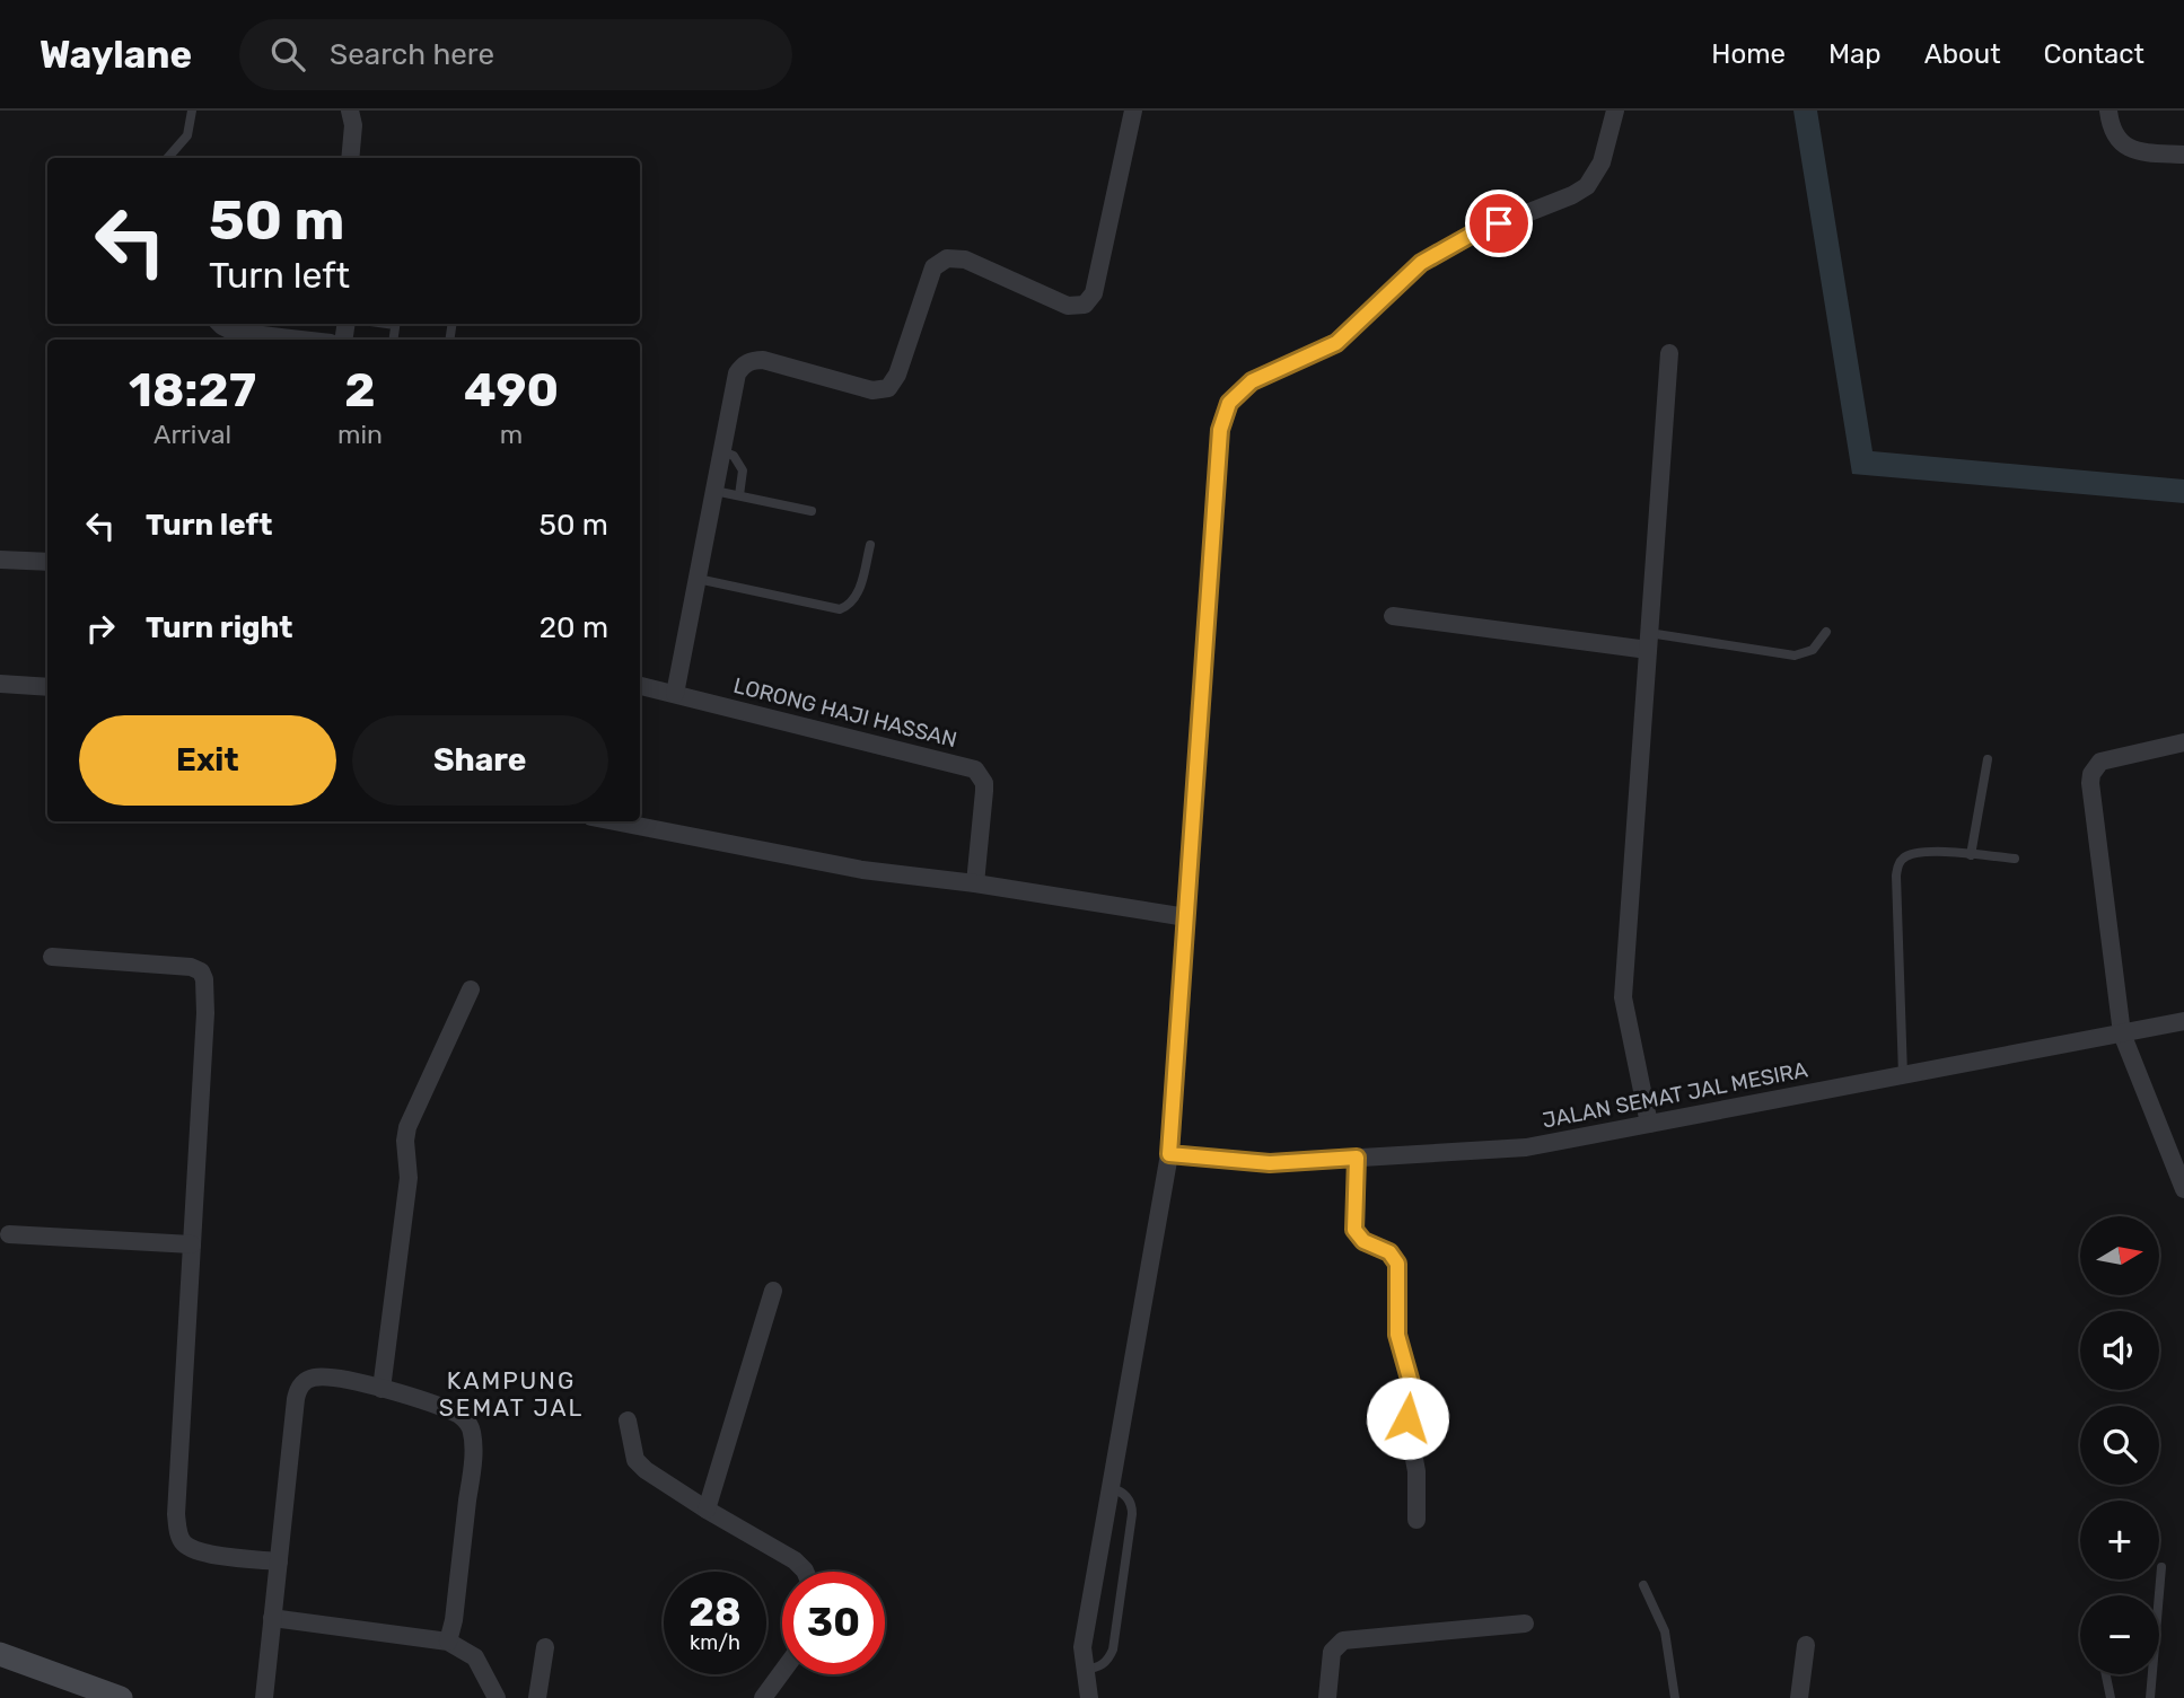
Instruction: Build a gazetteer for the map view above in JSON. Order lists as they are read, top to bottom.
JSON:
{
  "streets": {
    "street": ["LORONG HAJI HASSAN", "JALAN SEMAT JAL MESIRA"]
  },
  "districts": ["KAMPUNG SEMAT JAL"],
  "north": "right",
  "page": {
    "header": "Waylane",
    "search": "Search here",
    "nav": [
      "Home",
      "Map",
      "About",
      "Contact"
    ],
    "turn": ["50 m", "Turn left"],
    "eta": [
      "18:27",
      "Arrival",
      "2",
      "min",
      "490",
      "m"
    ],
    "list": [
      {
        "name": "Turn left",
        "value": "50 m"
      },
      {
        "name": "Turn right",
        "value": "20 m"
      }
    ],
    "buttons": ["Exit", "Share"],
    "map_buttons": ["+", "−"],
    "speed": "28 km/h",
    "limit": "30"
  }
}
